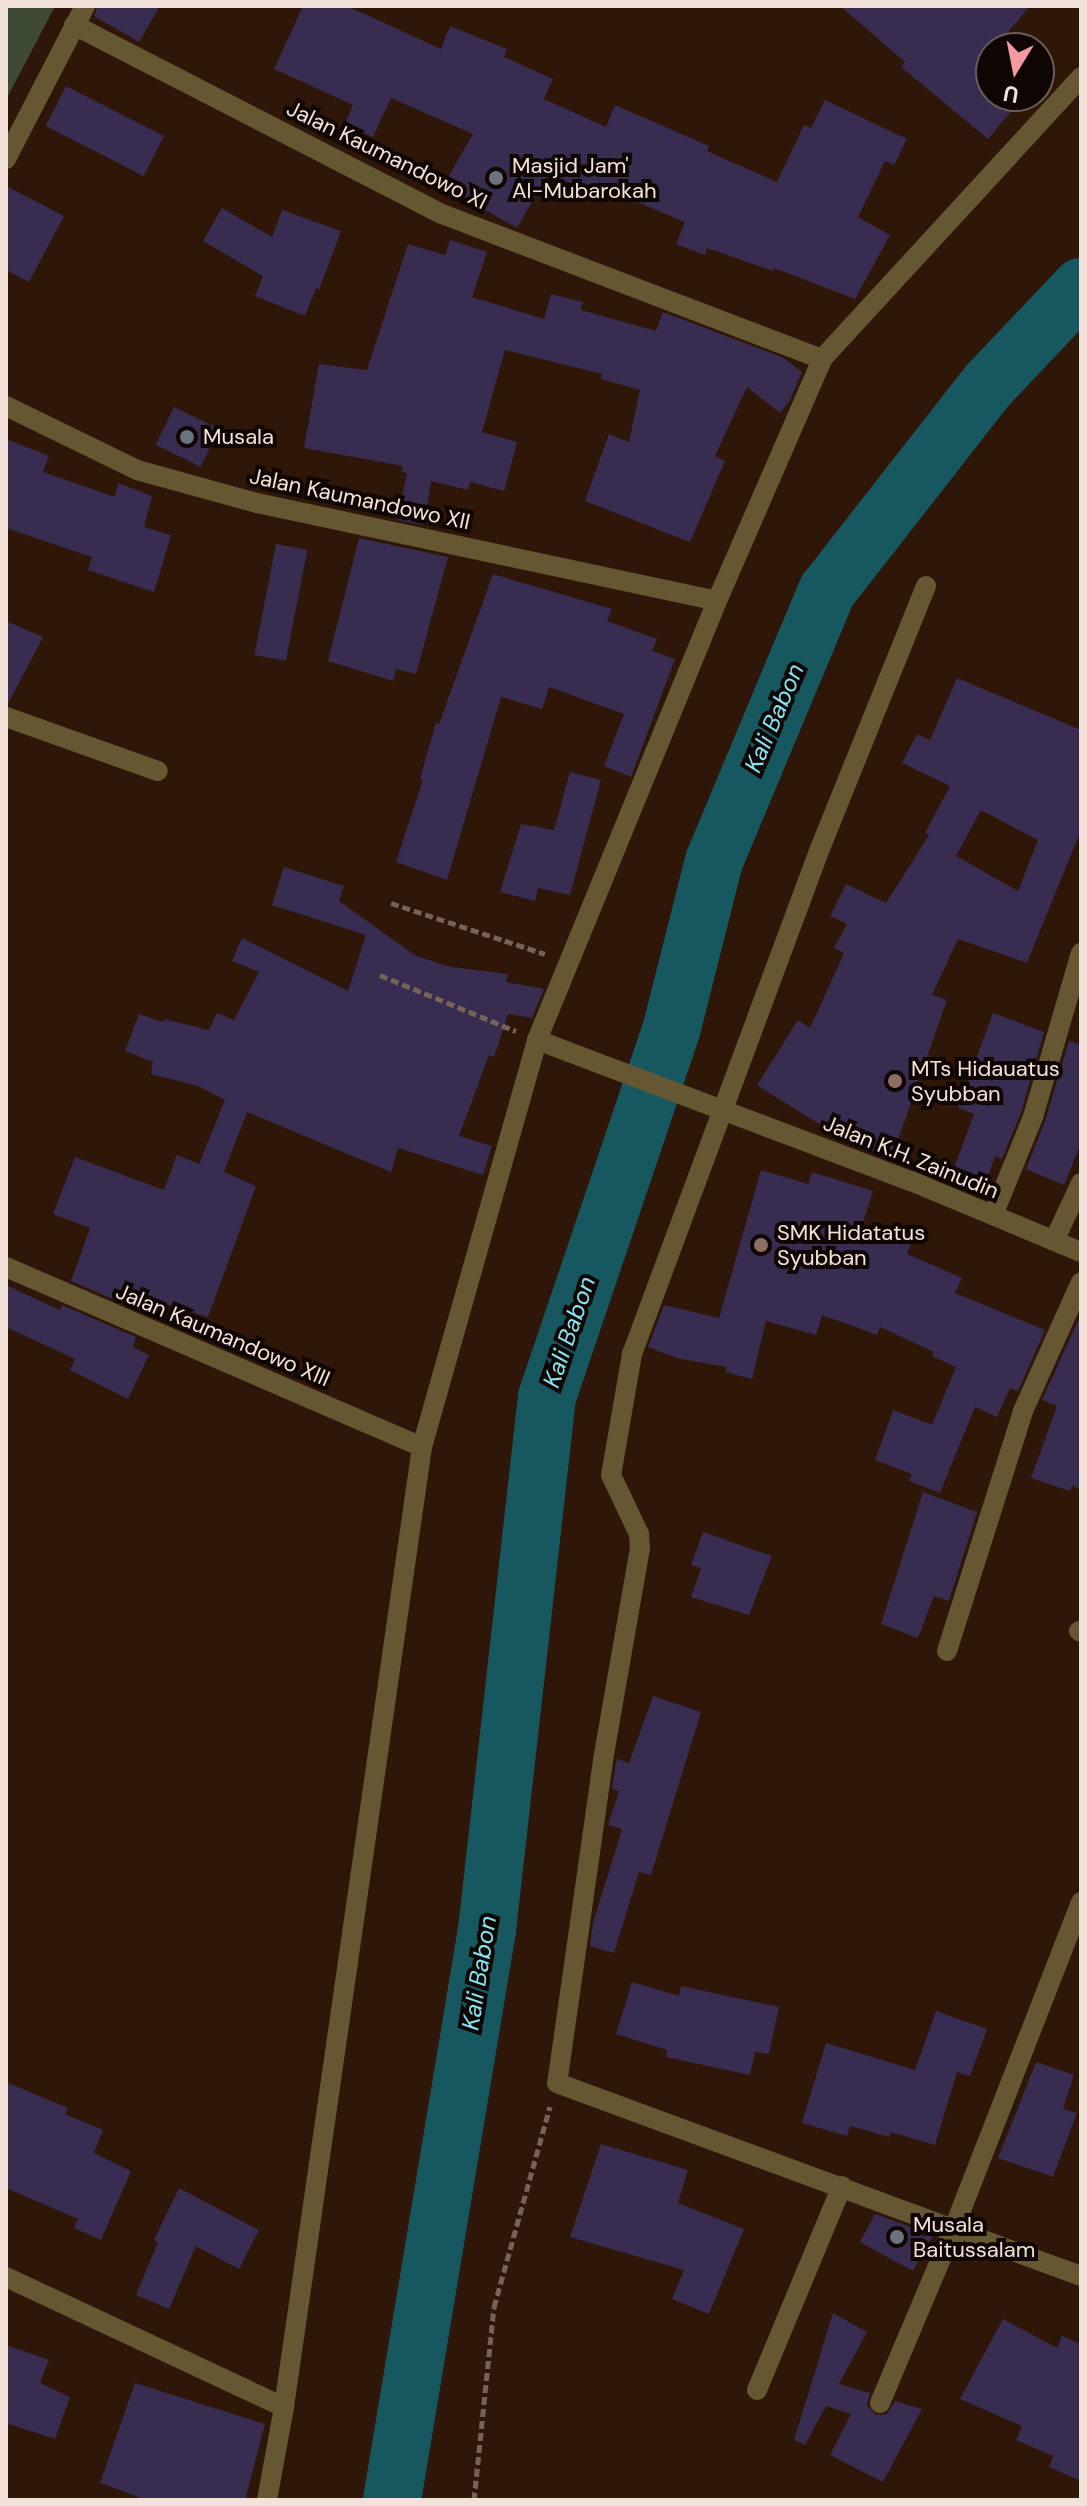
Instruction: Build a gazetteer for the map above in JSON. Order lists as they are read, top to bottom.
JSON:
{
  "streets": {
    "street": [
      "Jalan Kaumandowo XI",
      "Jalan Kaumandowo XII",
      "Jalan K.H. Zainudin",
      "Jalan Kaumandowo XIII"
    ]
  },
  "water": ["Kali Babon"],
  "places": [
    "Masjid Jam' Al-Mubarokah",
    "Musala",
    "MTs Hidauatus Syubban",
    "SMK Hidatatus Syubban",
    "Musala Baitussalam"
  ],
  "north": "bottom"
}
